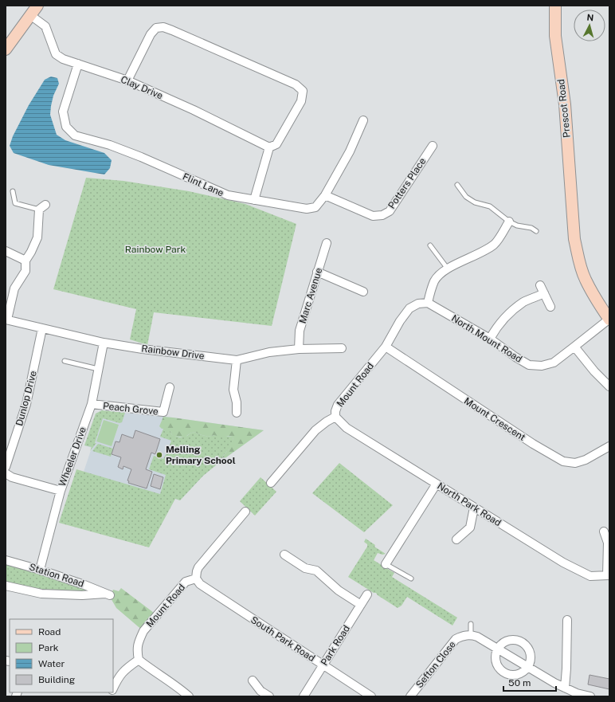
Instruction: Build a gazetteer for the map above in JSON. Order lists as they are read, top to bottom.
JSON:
{
  "streets": {
    "main road": ["Prescot Road"],
    "street": [
      "Clay Drive",
      "Potters Place",
      "Flint Lane",
      "Marc Avenue",
      "North Mount Road",
      "Rainbow Drive",
      "Mount Road",
      "Dunlop Drive",
      "Peach Grove",
      "Mount Crescent",
      "Wheeler Drive",
      "North Park Road",
      "Station Road",
      "South Park Road",
      "Park Road",
      "Sefton Close"
    ]
  },
  "crossings": [
    ["Clay Drive", "Flint Lane"],
    ["Prescot Road", "North Mount Road"],
    ["Potters Place", "Flint Lane"],
    ["Marc Avenue", "Rainbow Drive"],
    ["North Mount Road", "Mount Road"],
    ["Rainbow Drive", "Dunlop Drive"],
    ["Rainbow Drive", "Wheeler Drive"],
    ["Mount Road", "Mount Crescent"],
    ["Mount Road", "North Park Road"],
    ["Mount Road", "South Park Road"],
    ["Peach Grove", "Wheeler Drive"],
    ["Wheeler Drive", "Station Road"],
    ["South Park Road", "Park Road"]
  ],
  "parks": ["Rainbow Park"],
  "places": ["Melling Primary School"],
  "legend": [
    "Road",
    "Park",
    "Water",
    "Building"
  ],
  "scale_bar": "50 m",
  "north": "top"
}
